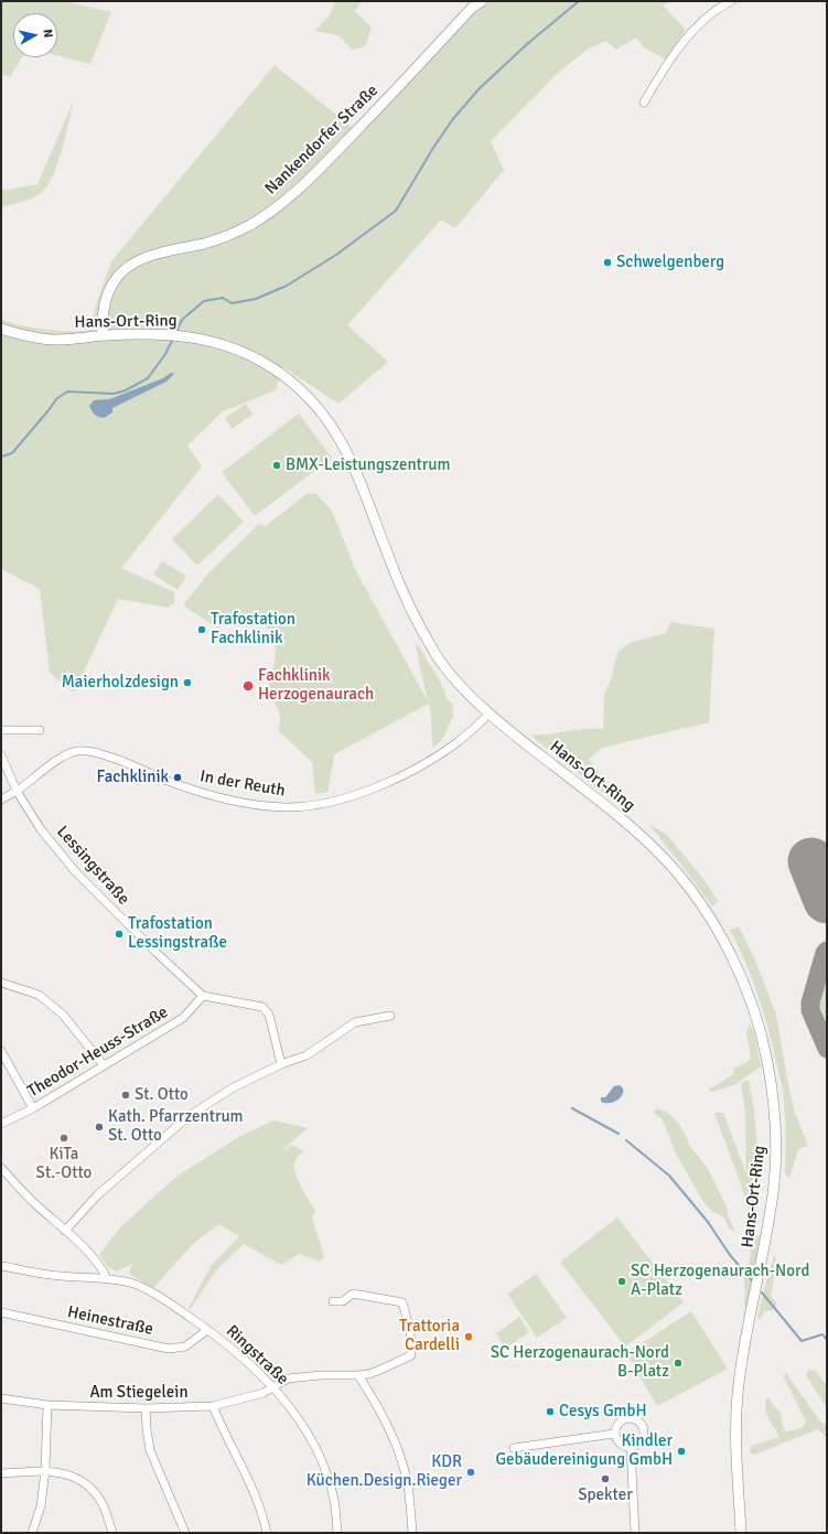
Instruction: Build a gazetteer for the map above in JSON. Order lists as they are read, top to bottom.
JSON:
{
  "streets": {
    "main road": ["Nankendorfer Straße", "Hans-Ort-Ring"],
    "street": [
      "In der Reuth",
      "Lessingstraße",
      "Theodor-Heuss-Straße",
      "Heinestraße",
      "Ringstraße",
      "Am Stiegelein"
    ]
  },
  "crossings": [
    ["Nankendorfer Straße", "Hans-Ort-Ring"],
    ["Hans-Ort-Ring", "In der Reuth"],
    ["In der Reuth", "Lessingstraße"],
    ["Lessingstraße", "Theodor-Heuss-Straße"],
    ["Heinestraße", "Ringstraße"],
    ["Ringstraße", "Am Stiegelein"]
  ],
  "places": [
    "Schwelgenberg",
    "BMX-Leistungszentrum",
    "Trafostation Fachklinik",
    "Maierholzdesign",
    "Fachklinik Herzogenaurach",
    "Fachklinik",
    "Trafostation Lessingstraße",
    "St. Otto",
    "Kath. Pfarrzentrum St. Otto",
    "KiTa St.-Otto",
    "SC Herzogenaurach-Nord A-Platz",
    "Trattoria Cardelli",
    "SC Herzogenaurach-Nord B-Platz",
    "Cesys GmbH",
    "Kindler Gebäudereinigung GmbH",
    "KDR Küchen.Design.Rieger",
    "Spekter"
  ],
  "north": "right"
}
